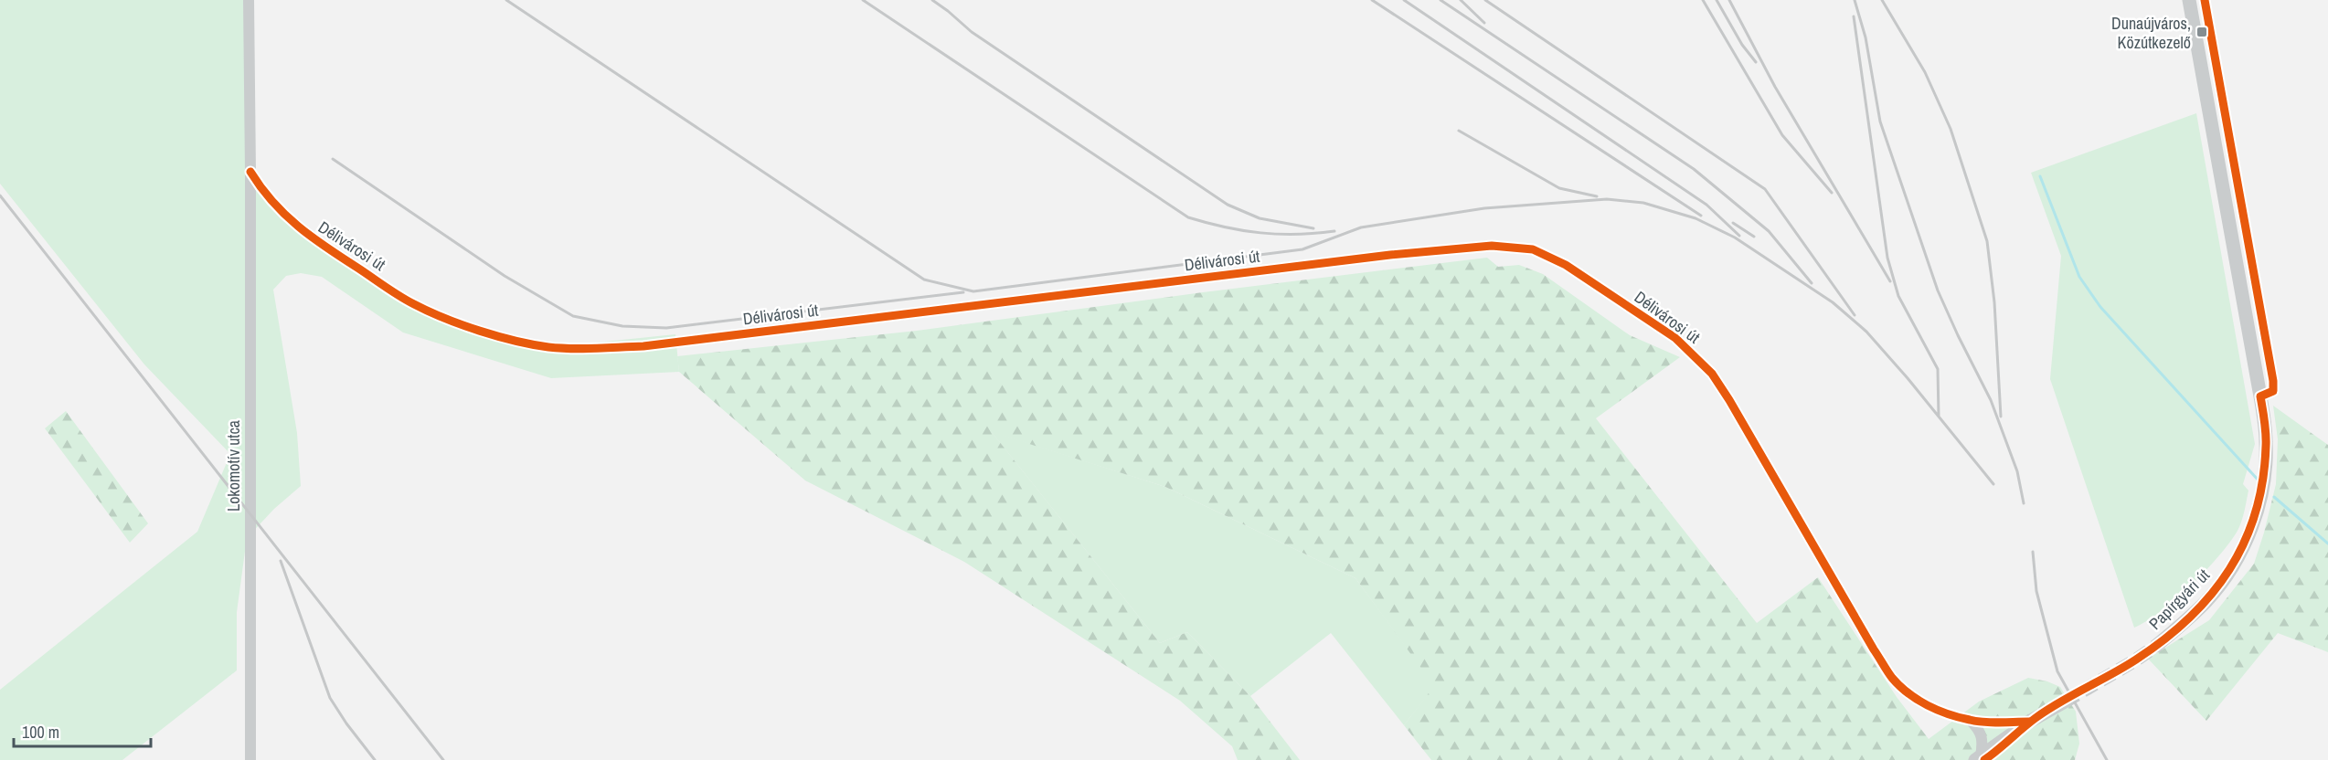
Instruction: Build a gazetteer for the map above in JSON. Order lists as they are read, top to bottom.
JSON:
{
  "streets": {
    "street": ["Délivárosi út", "Lokomotív utca", "Papírgyári út"]
  },
  "crossings": [
    ["Délivárosi út", "Lokomotív utca"]
  ],
  "places": {
    "transit": ["Dunaújváros, Közútkezelő"]
  },
  "scale_bar": "100 m"
}
